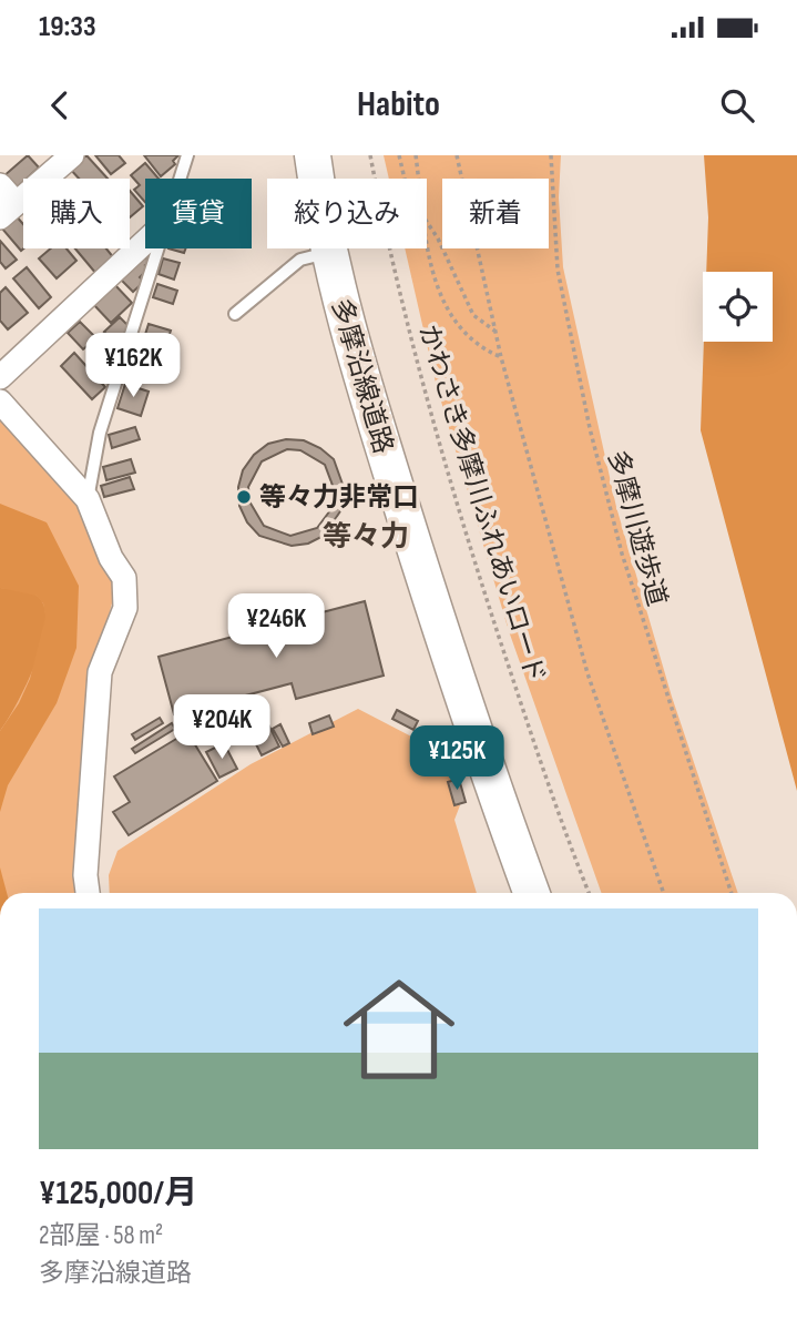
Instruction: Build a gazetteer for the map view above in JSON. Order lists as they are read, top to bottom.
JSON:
{
  "streets": {
    "main road": ["多摩沿線道路"],
    "path": ["かわさき多摩川ふれあいロード", "多摩川遊歩道"]
  },
  "districts": ["等々力"],
  "places": ["等々力非常口"],
  "page": {
    "status": "19:33",
    "header": "Habito",
    "chip": [
      "購入",
      "賃貸",
      "絞り込み",
      "新着"
    ],
    "price": [
      "¥162K",
      "¥246K",
      "¥204K",
      "¥125K"
    ],
    "list": [
      {
        "name": "¥125,000/月",
        "note": "2部屋 · 58 m² · 多摩沿線道路"
      }
    ]
  }
}
